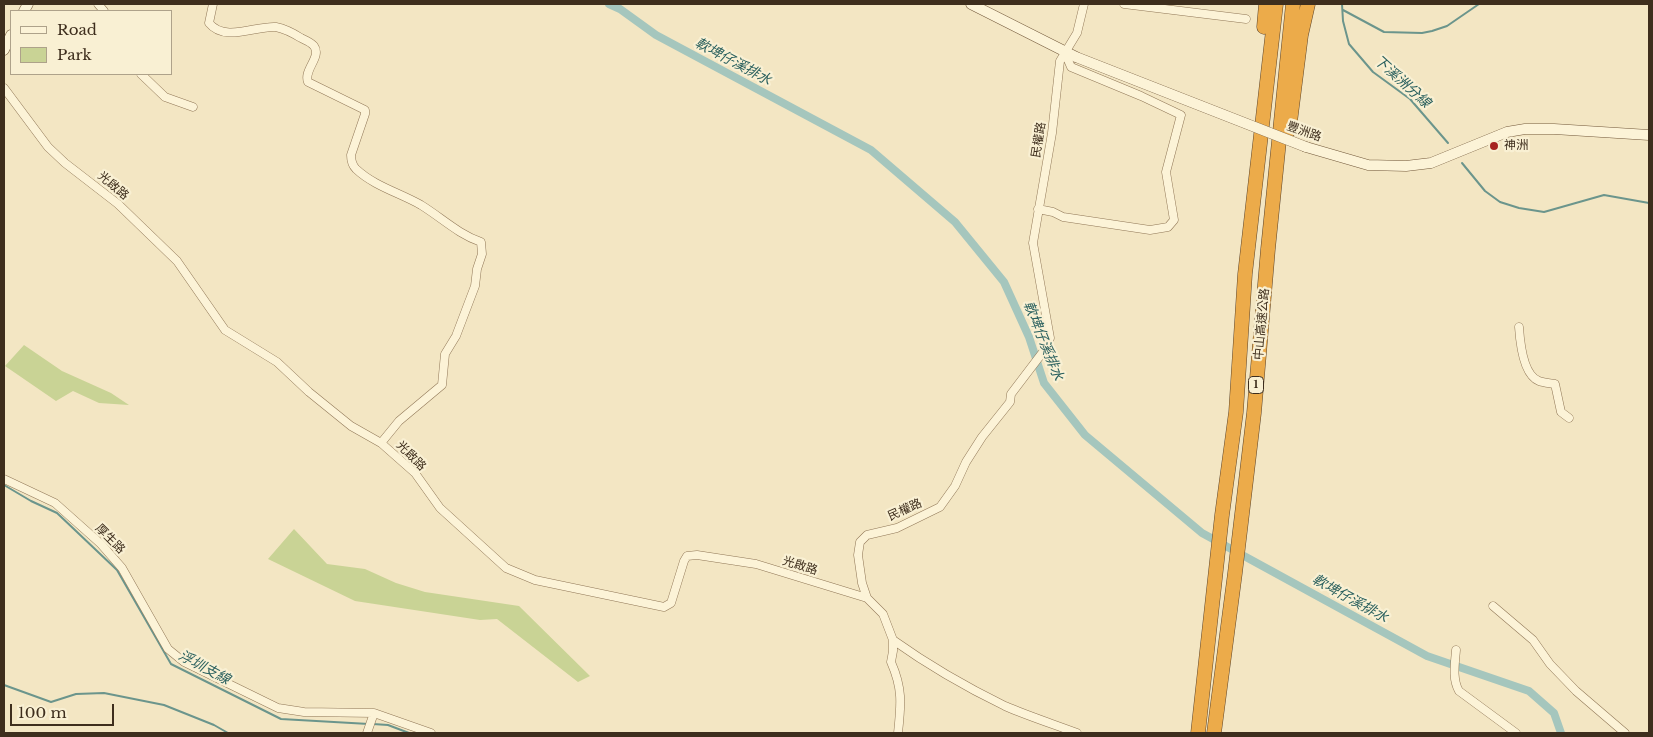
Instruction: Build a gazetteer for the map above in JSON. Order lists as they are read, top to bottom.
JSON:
{
  "streets": {
    "highway": ["中山高速公路", "1"],
    "street": [
      "豐洲路",
      "民權路",
      "光啟路",
      "厚生路"
    ]
  },
  "crossings": [
    ["豐洲路", "民權路"],
    ["民權路", "光啟路"]
  ],
  "water": ["軟埤仔溪排水", "下溪洲分線", "浮圳支線"],
  "places": ["神洲"],
  "legend": ["Road", "Park"],
  "scale_bar": "100 m"
}
